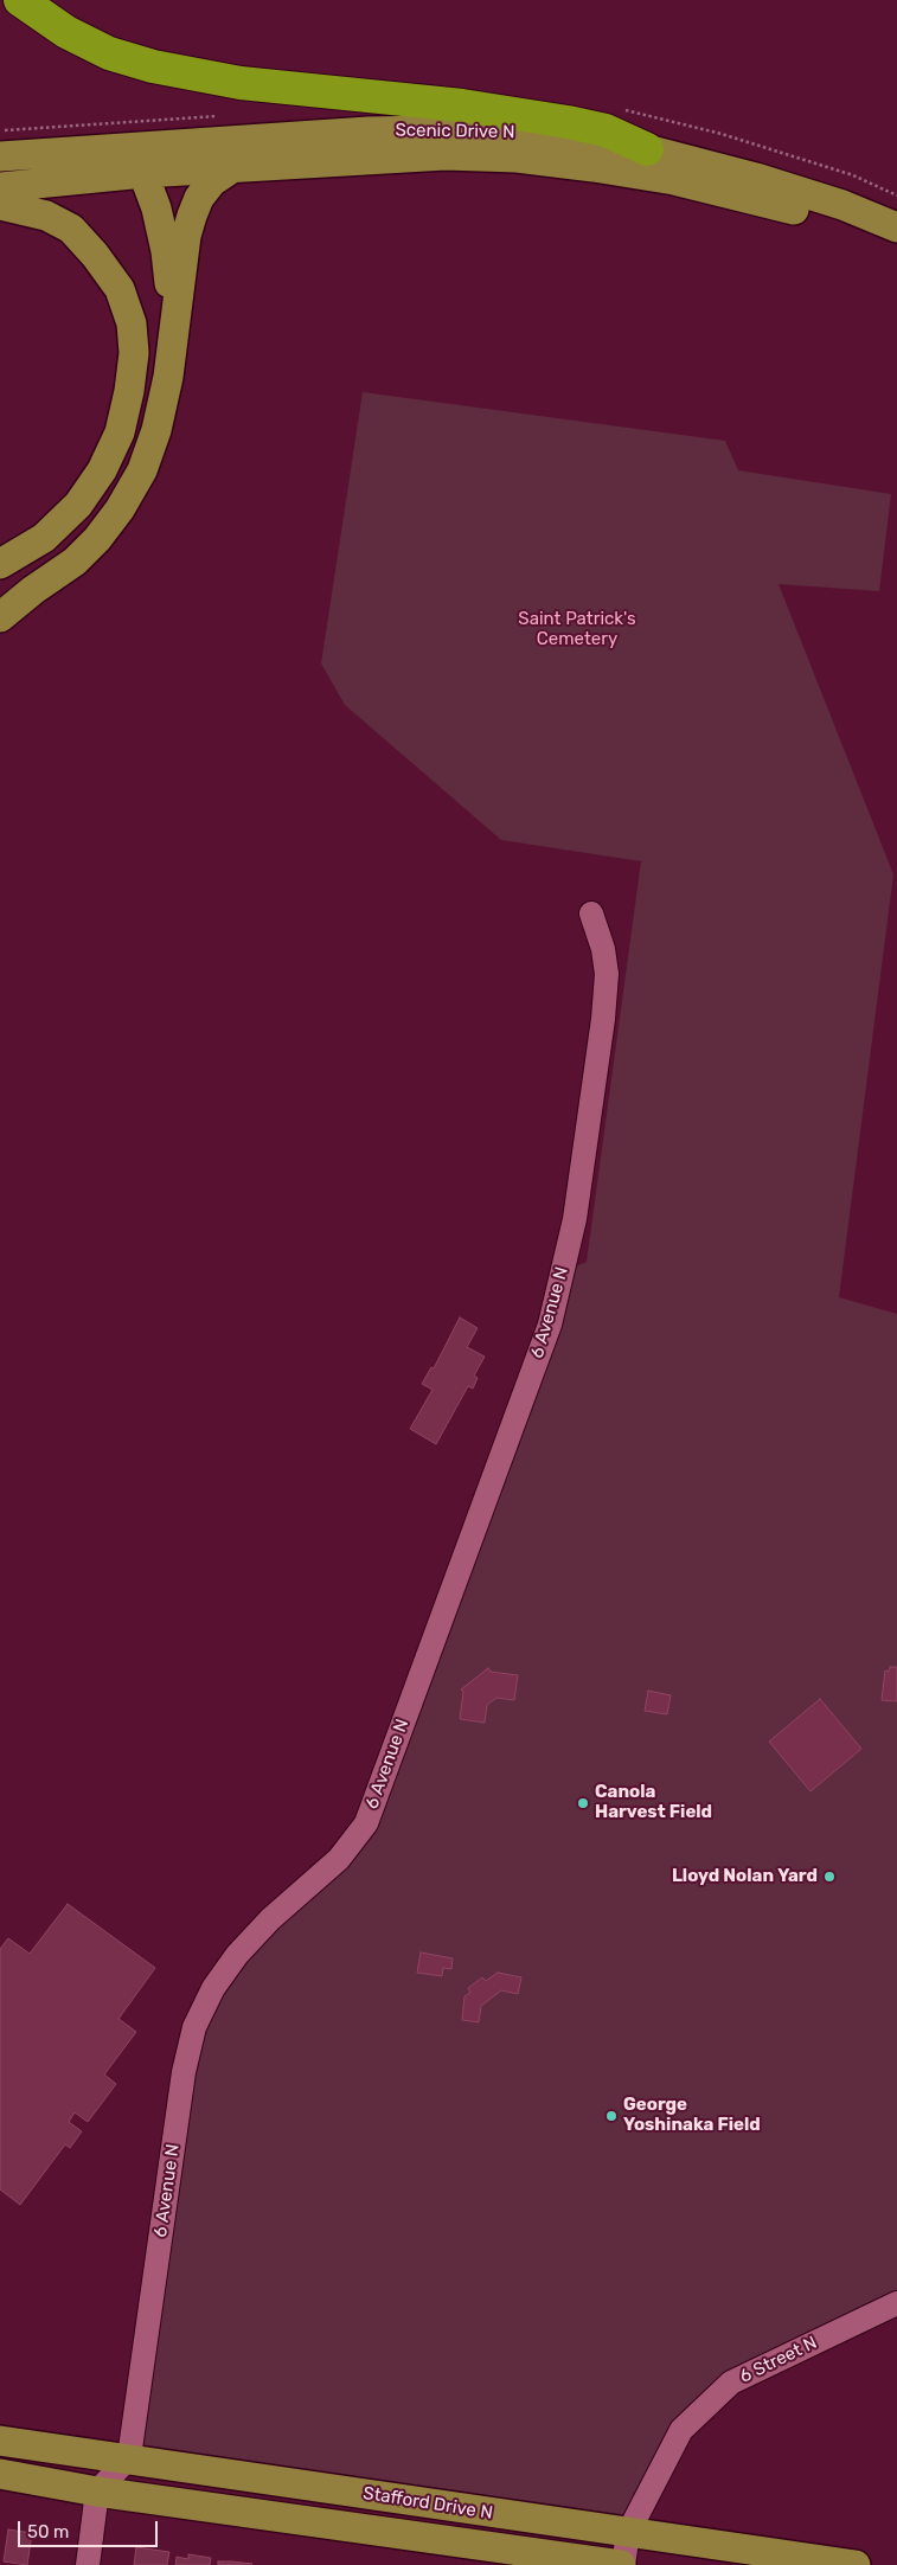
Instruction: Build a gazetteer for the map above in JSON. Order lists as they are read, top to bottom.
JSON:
{
  "streets": {
    "main road": ["Scenic Drive N", "Stafford Drive N"],
    "street": ["6 Avenue N", "6 Street N"]
  },
  "crossings": [
    ["6 Avenue N", "Stafford Drive N"],
    ["6 Street N", "Stafford Drive N"]
  ],
  "parks": ["Saint Patrick's Cemetery"],
  "places": ["Canola Harvest Field", "Lloyd Nolan Yard", "George Yoshinaka Field"],
  "scale_bar": "50 m"
}
